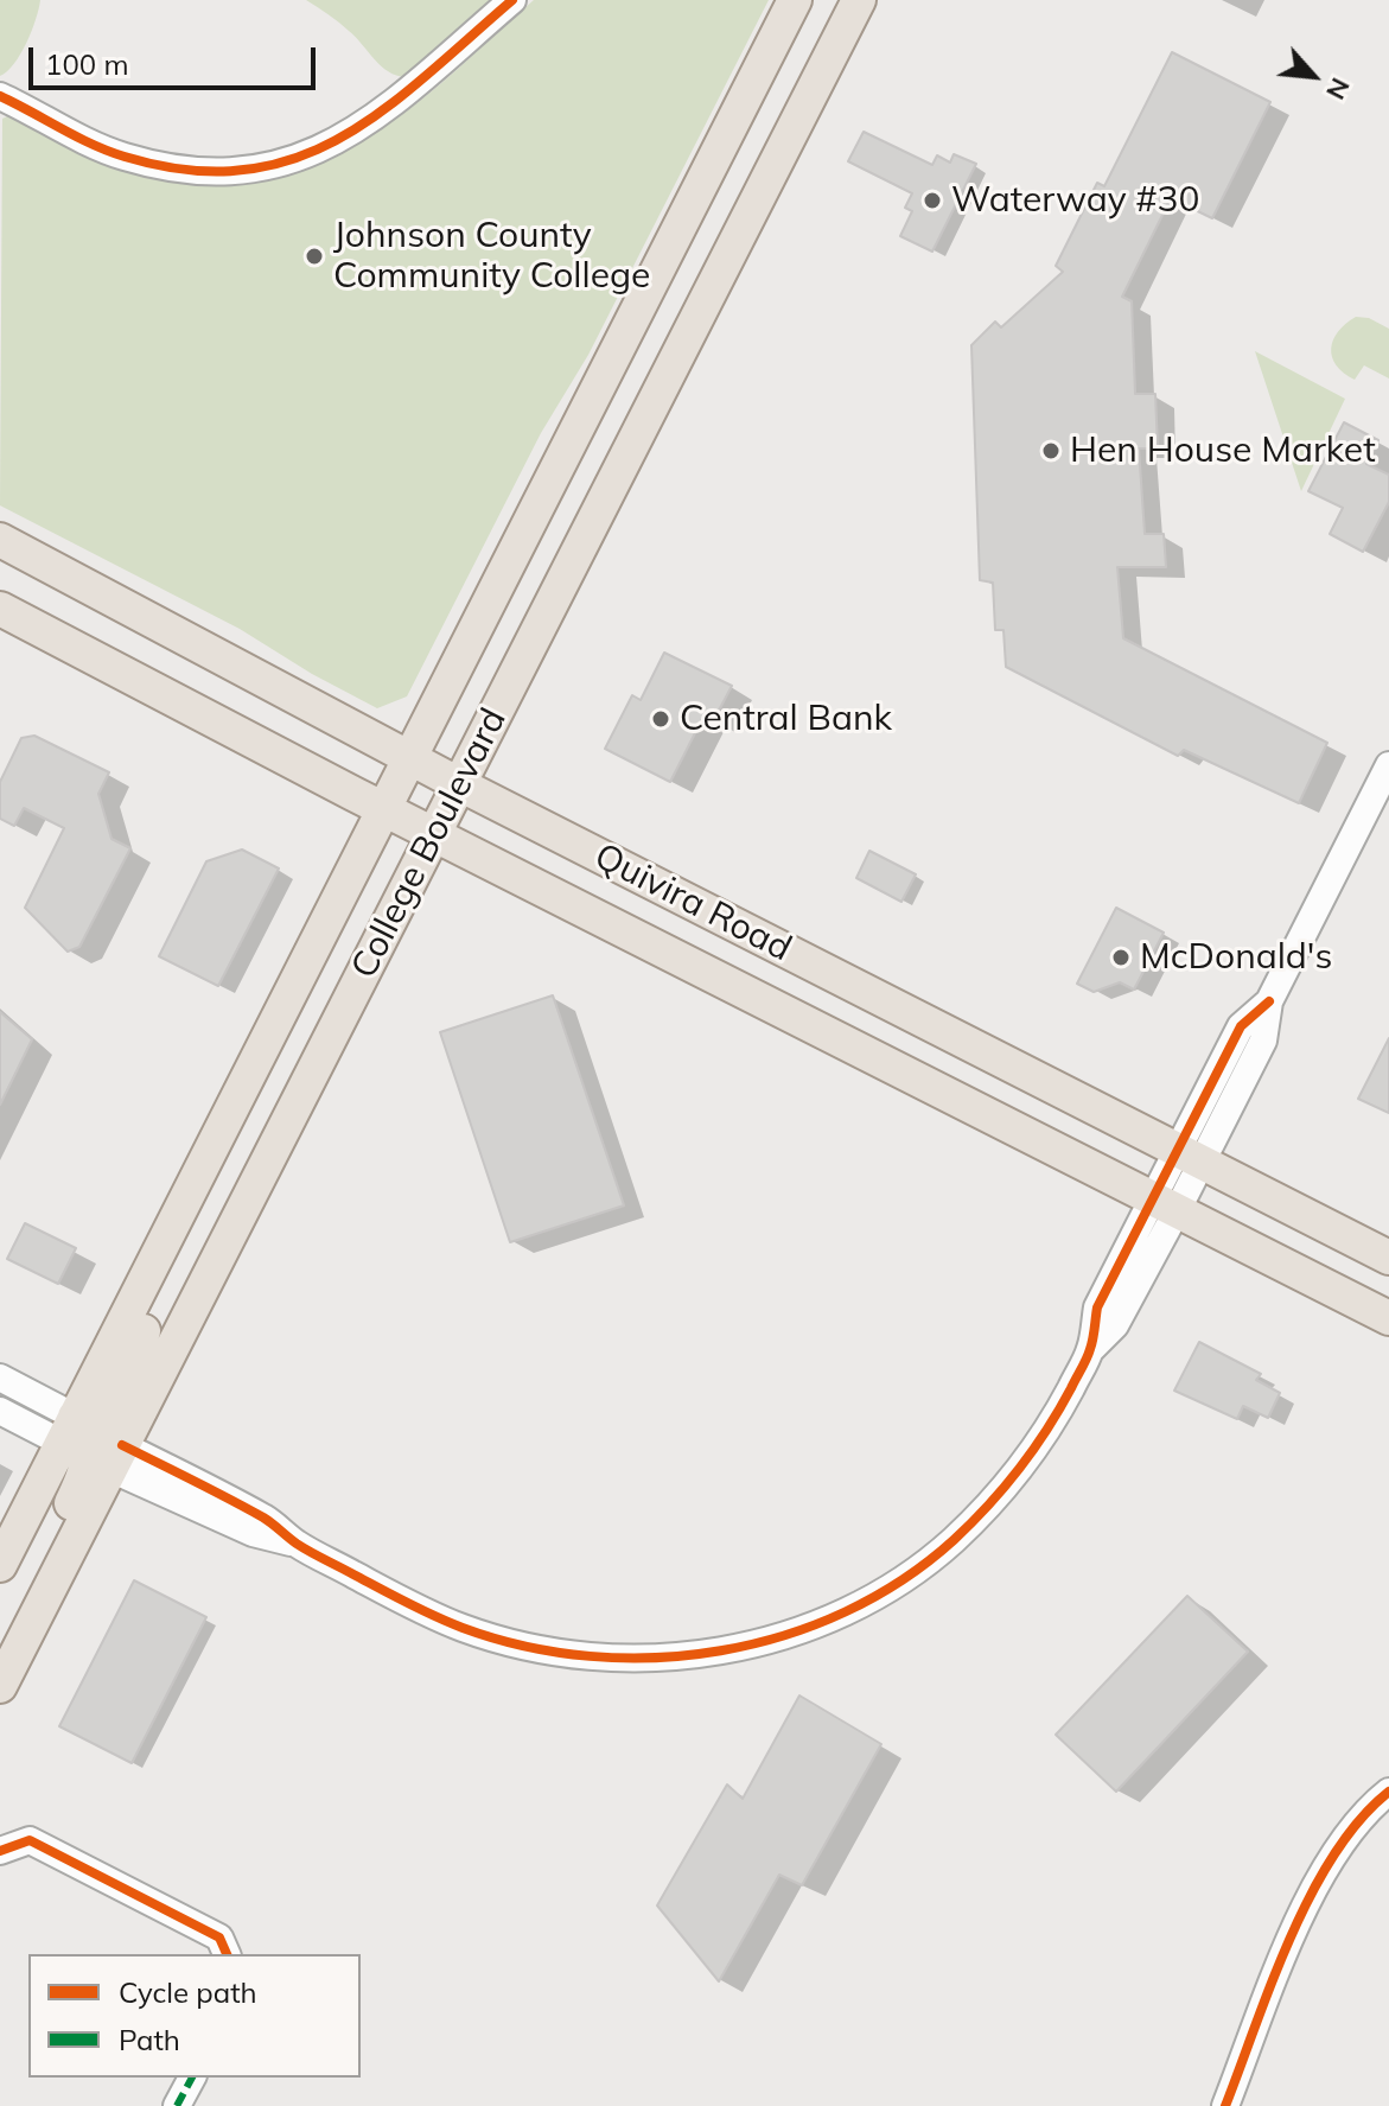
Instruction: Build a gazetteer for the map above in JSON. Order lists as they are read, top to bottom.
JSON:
{
  "streets": {
    "main road": ["College Boulevard", "Quivira Road"]
  },
  "crossings": [
    ["College Boulevard", "Quivira Road"]
  ],
  "places": [
    "Waterway #30",
    "Johnson County Community College",
    "Hen House Market",
    "Central Bank",
    "McDonald's"
  ],
  "legend": ["Cycle path", "Path"],
  "scale_bar": "100 m",
  "north": "bottom right"
}
